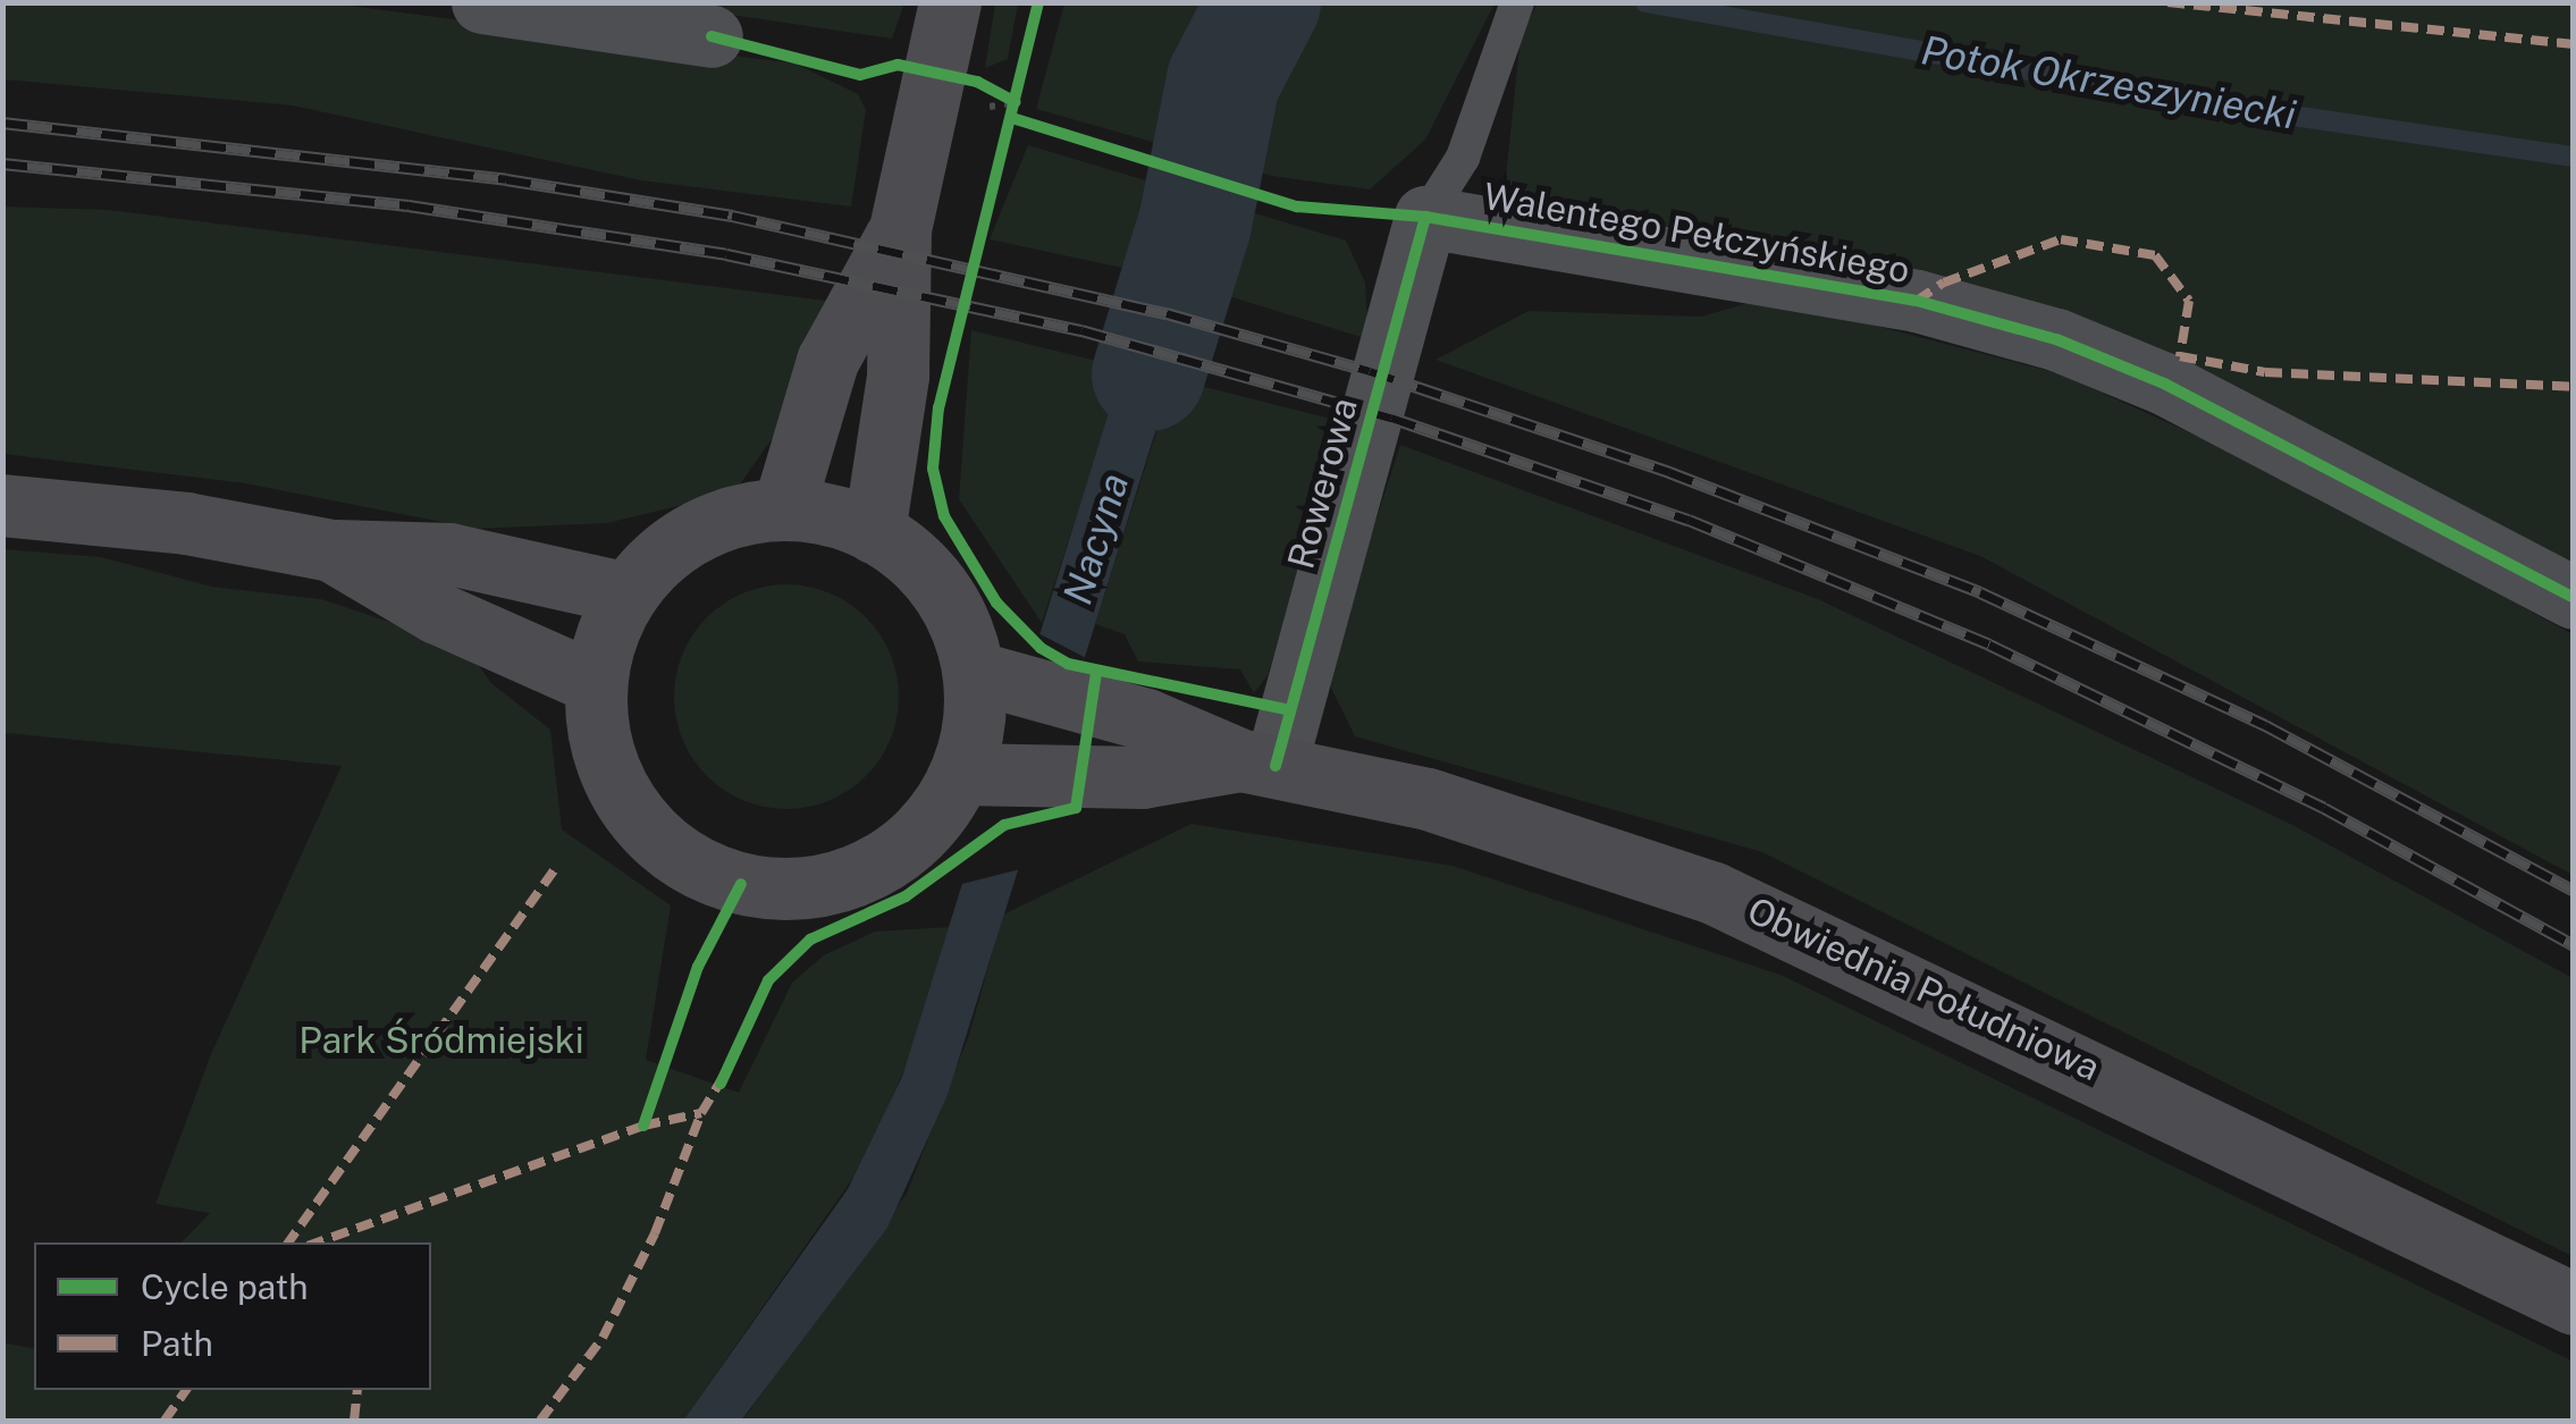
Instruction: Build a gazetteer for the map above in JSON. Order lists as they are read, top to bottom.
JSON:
{
  "streets": {
    "main road": ["Obwiednia Południowa"],
    "street": ["Walentego Pełczyńskiego", "Rowerowa"]
  },
  "crossings": [
    ["Walentego Pełczyńskiego", "Rowerowa"],
    ["Rowerowa", "Obwiednia Południowa"]
  ],
  "water": ["Potok Okrzeszyniecki", "Nacyna"],
  "parks": ["Park Śródmiejski"],
  "legend": ["Cycle path", "Path"]
}
